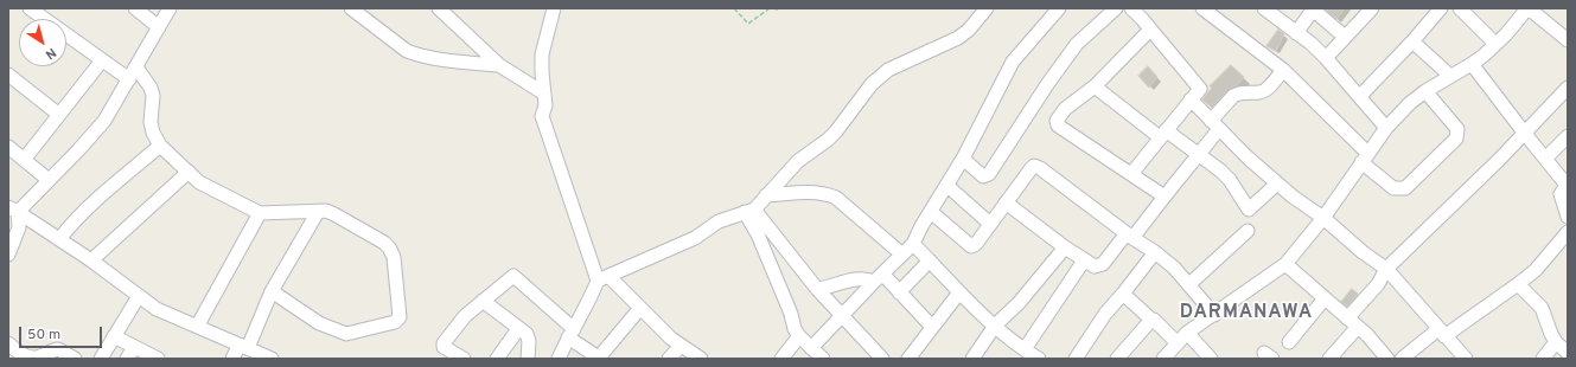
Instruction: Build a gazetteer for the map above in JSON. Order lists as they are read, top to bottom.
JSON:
{
  "districts": ["DARMANAWA"],
  "scale_bar": "50 m",
  "north": "bottom right"
}
